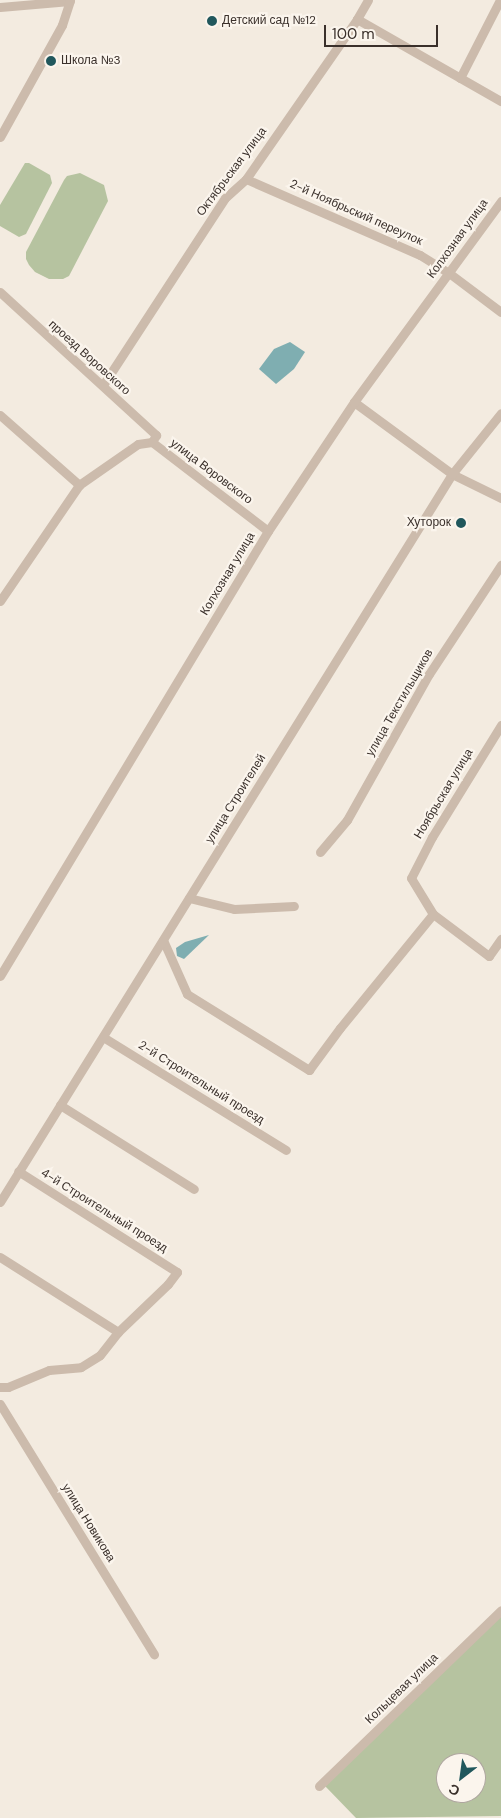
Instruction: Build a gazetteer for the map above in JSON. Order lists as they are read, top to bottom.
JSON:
{
  "streets": {
    "street": [
      "Октябрьская улица",
      "2-й Ноябрьский переулок",
      "Колхозная улица",
      "проезд Воровского",
      "улица Воровского",
      "улица Текстильщиков",
      "Ноябрьская улица",
      "улица Строителей",
      "2-й Строительный проезд",
      "4-й Строительный проезд",
      "улица Новикова",
      "Кольцевая улица"
    ]
  },
  "crossings": [
    ["Октябрьская улица", "2-й Ноябрьский переулок"],
    ["Октябрьская улица", "проезд Воровского"],
    ["2-й Ноябрьский переулок", "Колхозная улица"],
    ["Колхозная улица", "улица Воровского"],
    ["проезд Воровского", "улица Воровского"],
    ["улица Строителей", "2-й Строительный проезд"],
    ["улица Строителей", "4-й Строительный проезд"]
  ],
  "places": ["Детский сад №12", "Школа №3", "Хуторок"],
  "scale_bar": "100 m",
  "north": "bottom left"
}
